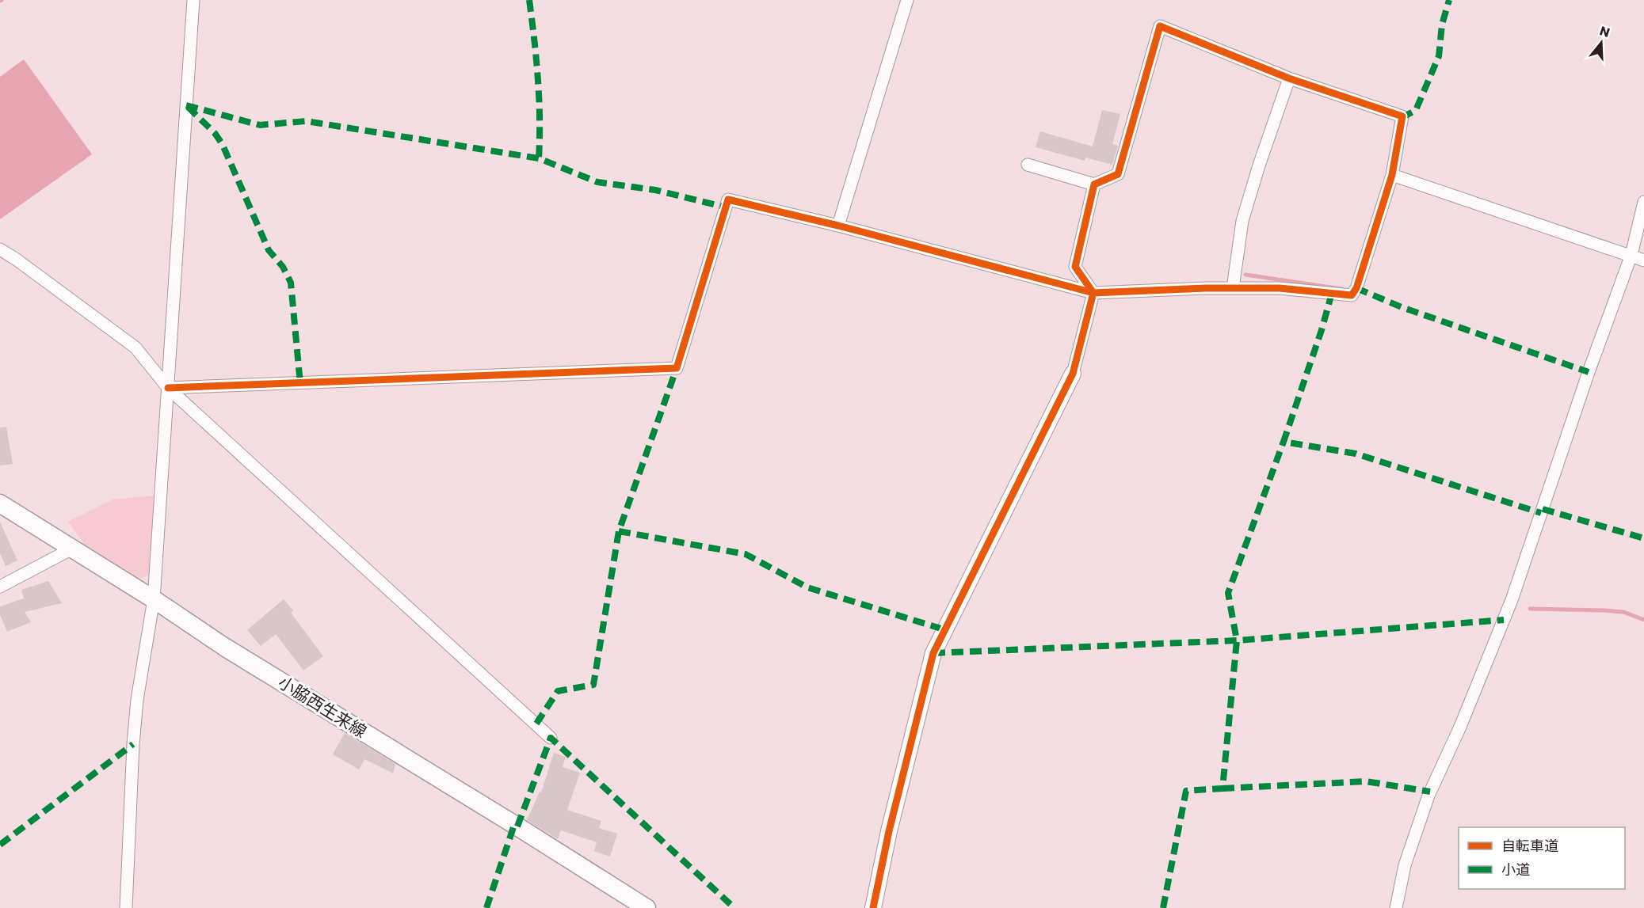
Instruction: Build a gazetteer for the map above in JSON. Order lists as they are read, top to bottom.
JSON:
{
  "streets": {
    "main road": ["小脇西生来線"]
  },
  "legend": ["自転車道", "小道"],
  "north": "top"
}
